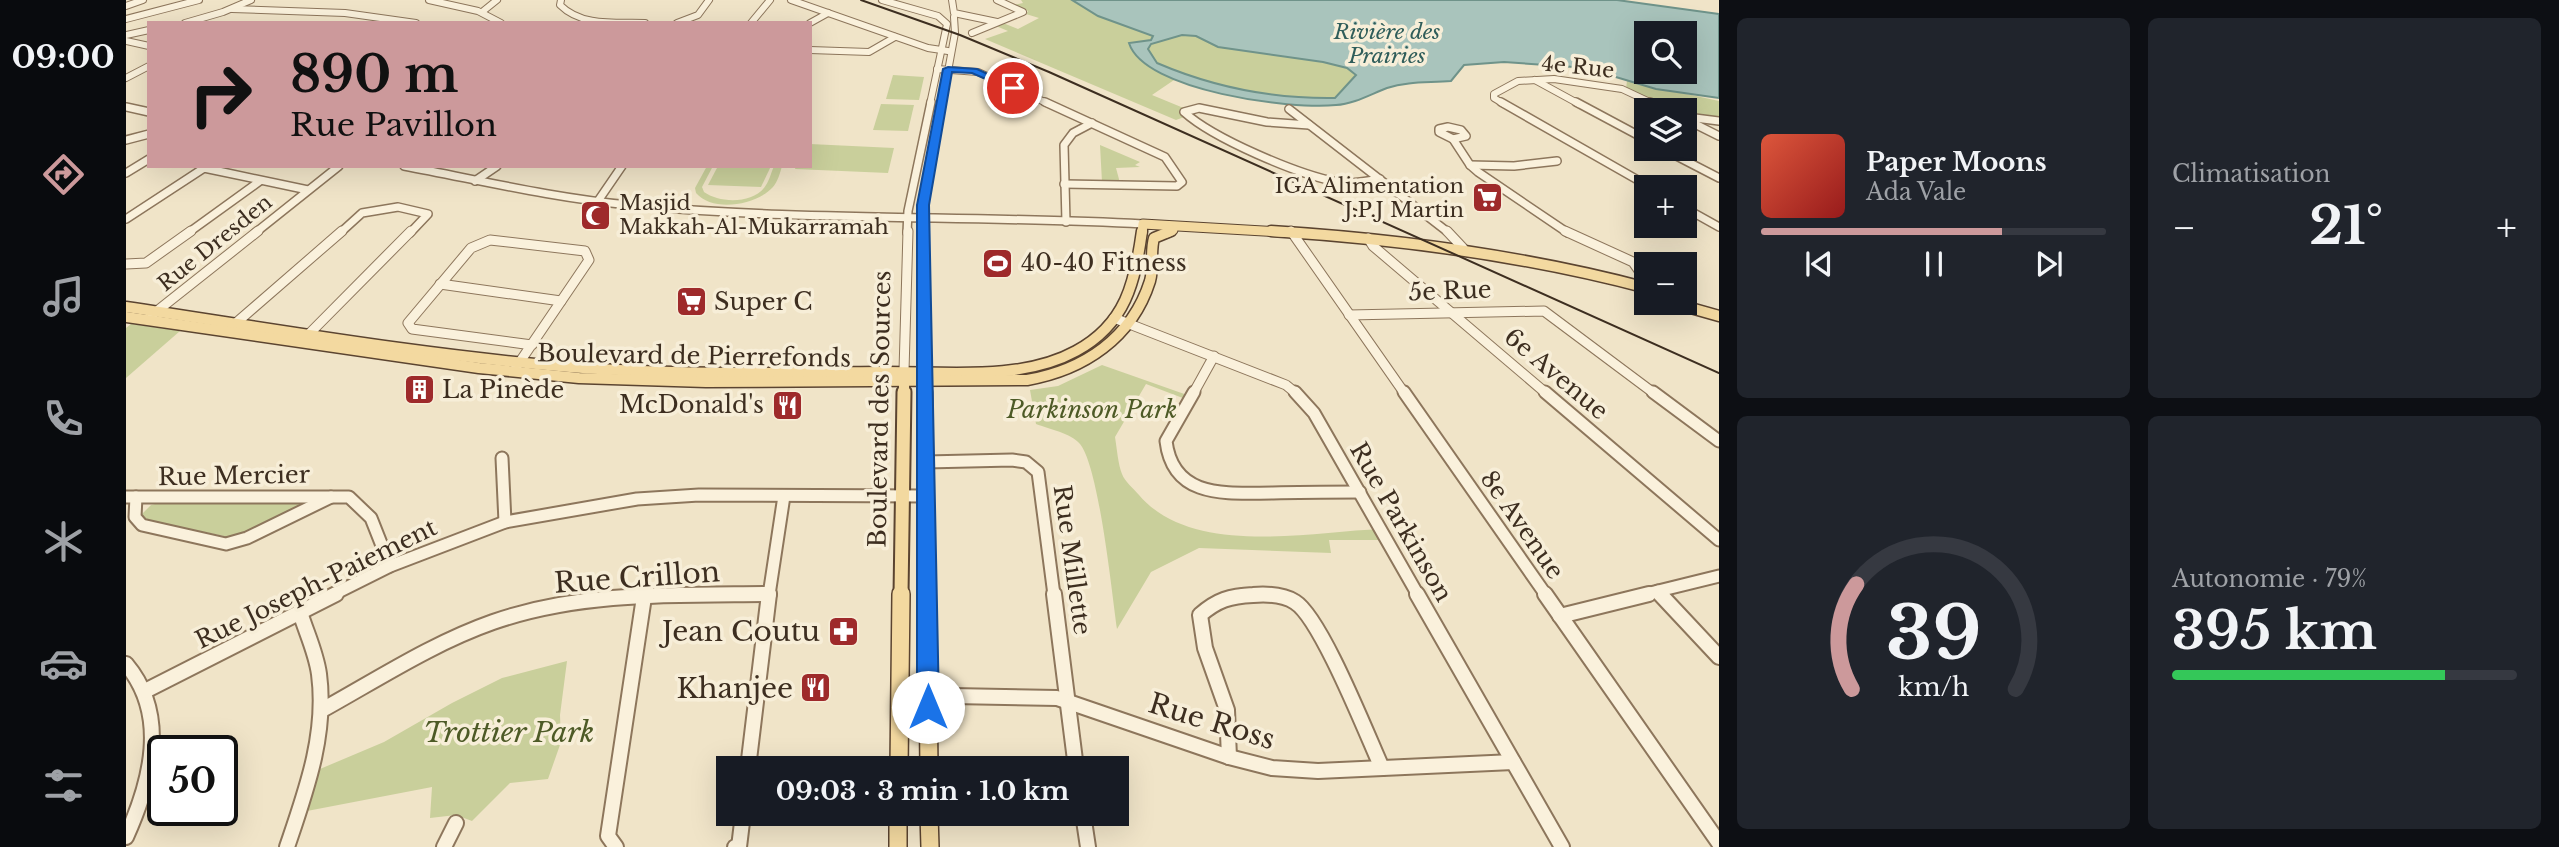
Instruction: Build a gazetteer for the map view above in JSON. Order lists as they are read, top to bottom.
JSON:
{
  "streets": {
    "main road": ["Boulevard de Pierrefonds", "Boulevard des Sources"],
    "street": [
      "4e Rue",
      "Rue Dresden",
      "5e Rue",
      "6e Avenue",
      "Rue Mercier",
      "Rue Parkinson",
      "8e Avenue",
      "Rue Millette",
      "Rue Crillon",
      "Rue Joseph-Paiement",
      "Rue Ross"
    ]
  },
  "crossings": [
    ["Rue Dresden", "Boulevard de Pierrefonds"],
    ["5e Rue", "6e Avenue"],
    ["5e Rue", "8e Avenue"],
    ["Boulevard de Pierrefonds", "Boulevard des Sources"],
    ["Boulevard de Pierrefonds", "Rue Parkinson"],
    ["Boulevard des Sources", "Rue Millette"],
    ["Boulevard des Sources", "Rue Joseph-Paiement"],
    ["Boulevard des Sources", "Rue Ross"],
    ["Rue Mercier", "Rue Joseph-Paiement"],
    ["Rue Parkinson", "Rue Ross"],
    ["Rue Millette", "Rue Ross"]
  ],
  "water": ["Rivière des Prairies"],
  "parks": ["Parkinson Park", "Trottier Park"],
  "places": {
    "supermarket": ["IGA Alimentation J.P.J Martin", "Super C"],
    "mosque": ["Masjid Makkah-Al-Mukarramah"],
    "sports": ["40-40 Fitness"],
    "building": ["La Pinède"],
    "restaurant": ["McDonald's", "Khanjee"],
    "pharmacy": ["Jean Coutu"]
  },
  "page": {
    "tabs": "09:00",
    "tile": [
      "Climatisation",
      ["Autonomie · 79%", "395 km"]
    ],
    "map_buttons": ["+", "−"],
    "turn": ["890 m", "Rue Pavillon"],
    "song": ["Paper Moons", "Ada Vale"],
    "heat": ["−", "21°", "+"],
    "limit": "50",
    "trip": "09:03 · 3 min · 1.0 km",
    "gauge": ["39", "km/h"]
  }
}
